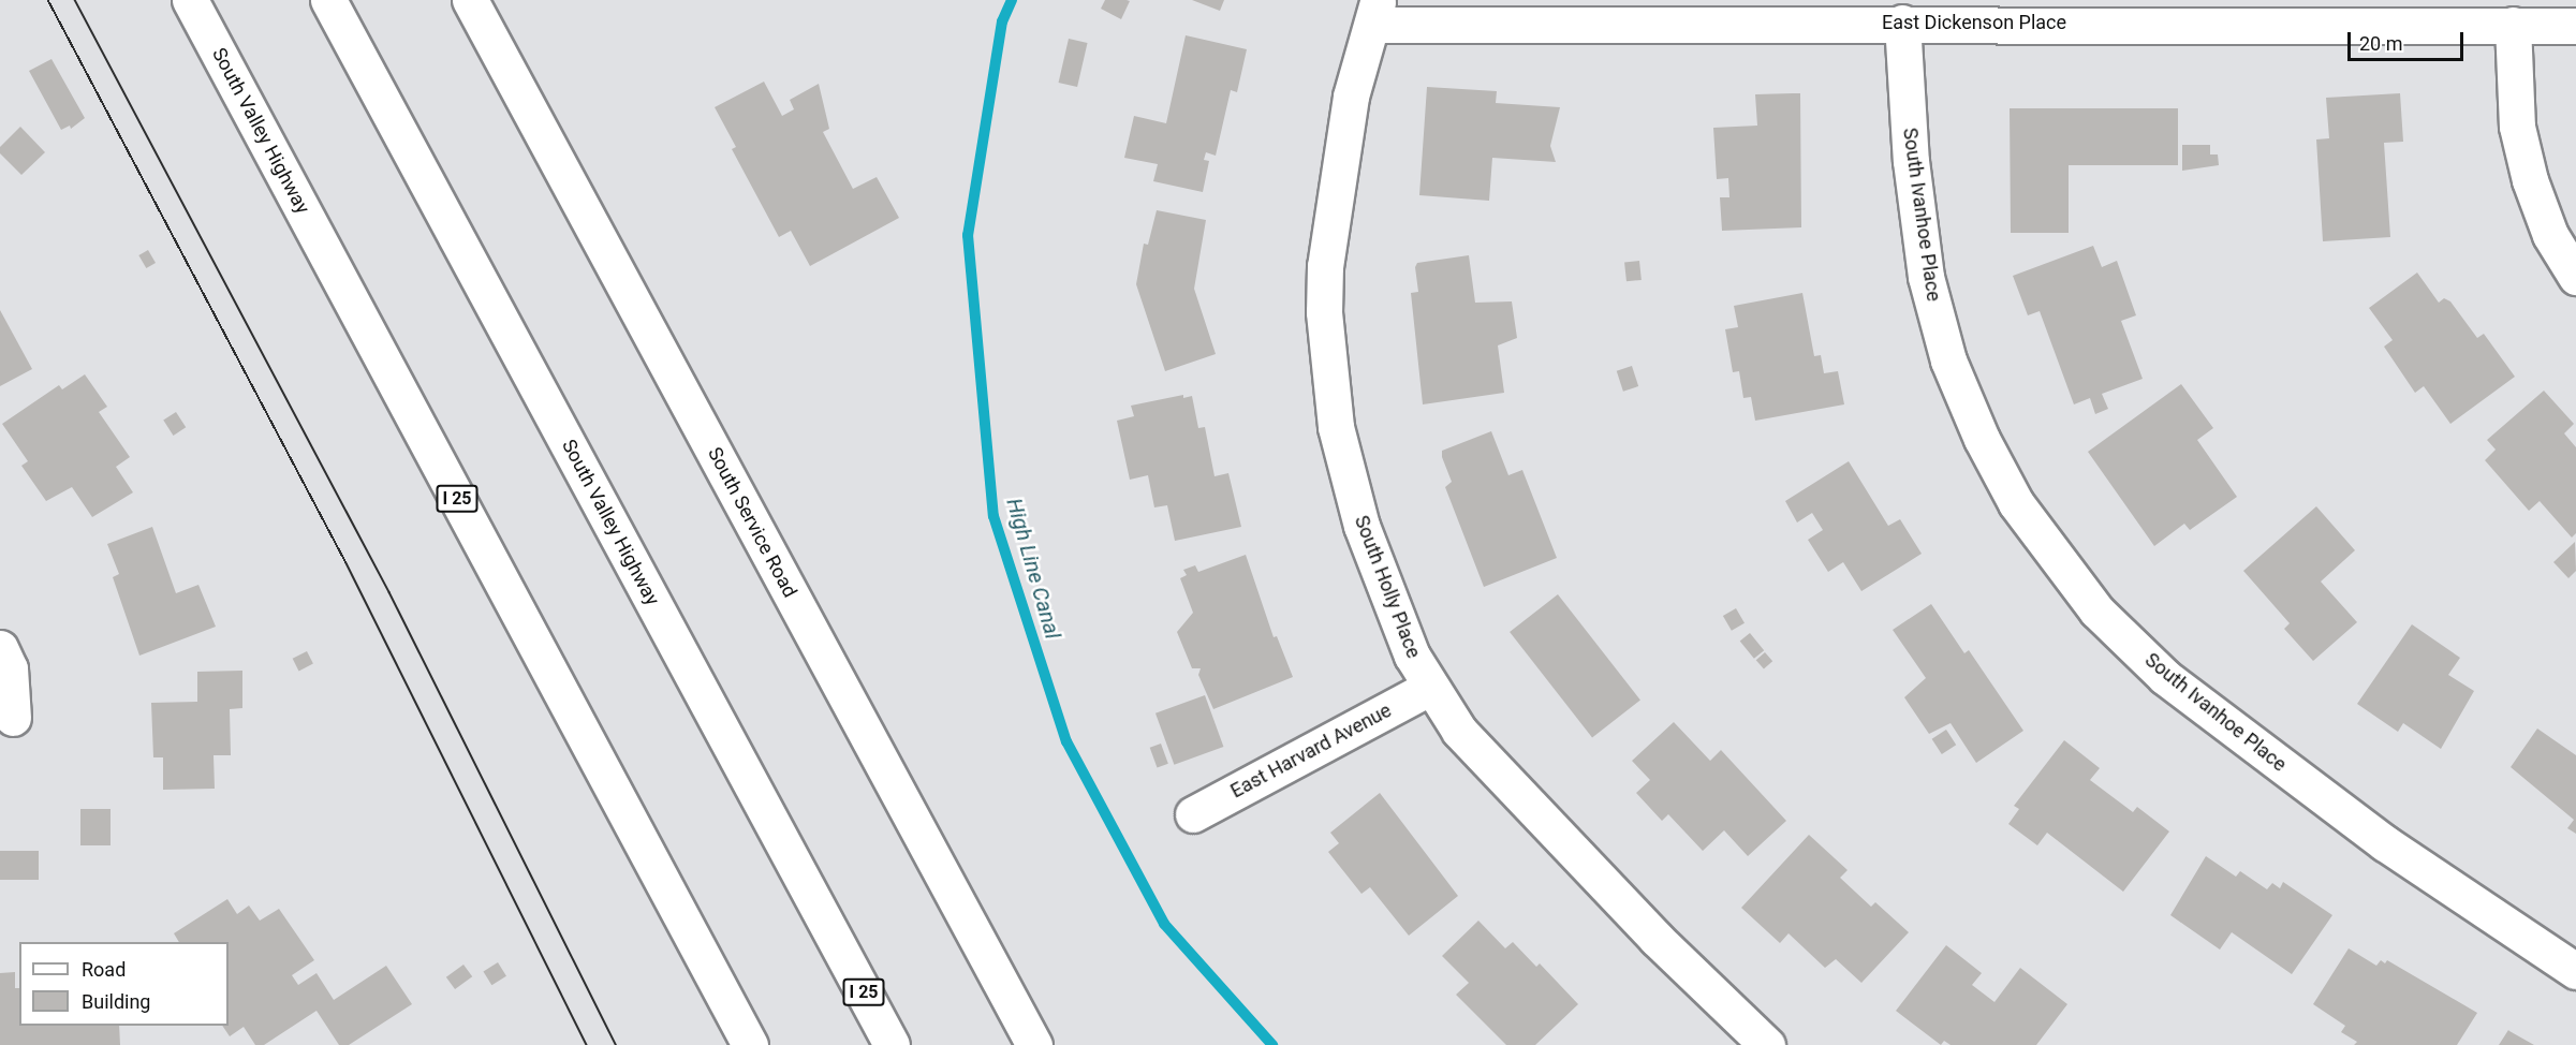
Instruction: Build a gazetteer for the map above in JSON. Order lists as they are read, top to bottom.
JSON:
{
  "streets": {
    "main road": [
      "East Dickenson Place",
      "South Valley Highway",
      "South Ivanhoe Place",
      "I 25",
      "South Service Road",
      "South Holly Place",
      "East Harvard Avenue"
    ]
  },
  "crossings": [
    ["East Dickenson Place", "South Ivanhoe Place"],
    ["East Dickenson Place", "South Holly Place"],
    ["South Holly Place", "East Harvard Avenue"]
  ],
  "water": ["High Line Canal"],
  "legend": ["Road", "Building"],
  "scale_bar": "20 m"
}
